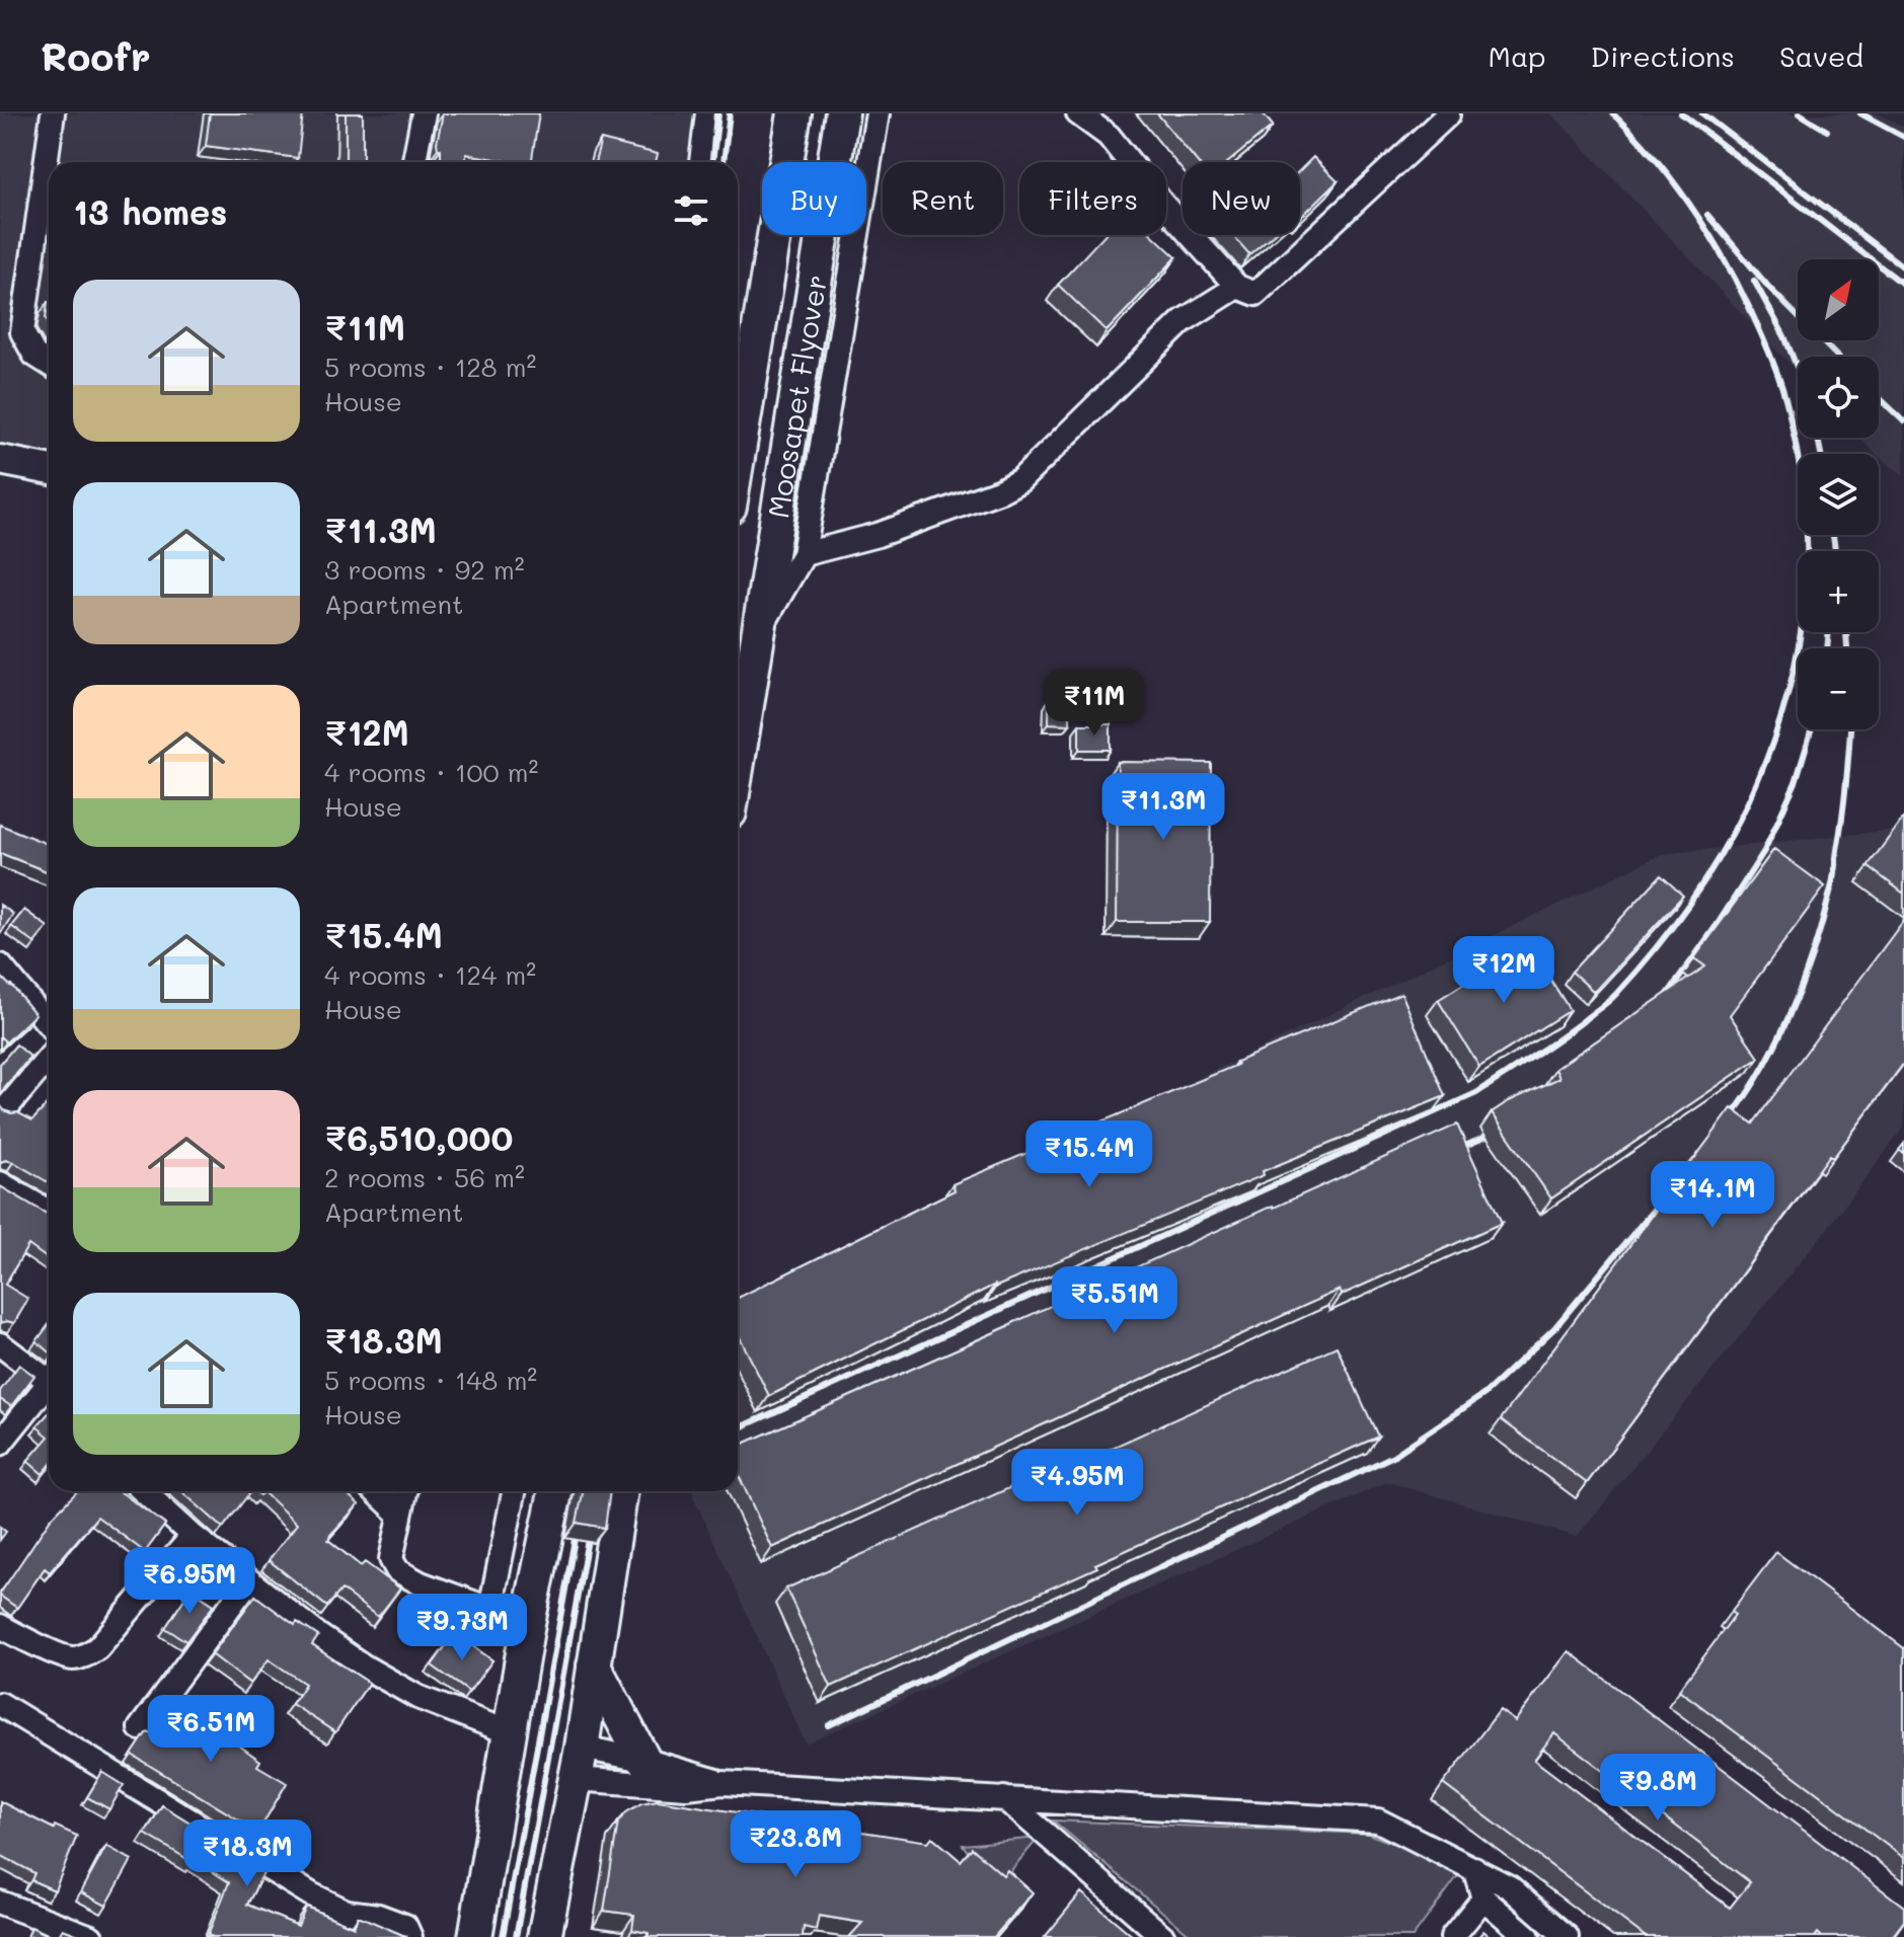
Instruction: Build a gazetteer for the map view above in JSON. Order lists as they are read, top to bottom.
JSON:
{
  "streets": {
    "highway": ["Moosapet Flyover"]
  },
  "north": "top right",
  "page": {
    "header": "Roofr",
    "nav": ["Map", "Directions", "Saved"],
    "chip": [
      "Buy",
      "Rent",
      "Filters",
      "New"
    ],
    "heading": "13 homes",
    "map_buttons": ["+", "−"],
    "list": [
      {
        "name": "₹11M",
        "note": "5 rooms · 128 m² · House"
      },
      {
        "name": "₹11.3M",
        "note": "3 rooms · 92 m² · Apartment"
      },
      {
        "name": "₹12M",
        "note": "4 rooms · 100 m² · House"
      },
      {
        "name": "₹15.4M",
        "note": "4 rooms · 124 m² · House"
      },
      {
        "name": "₹6,510,000",
        "note": "2 rooms · 56 m² · Apartment"
      },
      {
        "name": "₹18.3M",
        "note": "5 rooms · 148 m² · House"
      }
    ],
    "price": [
      "₹11M",
      "₹11.3M",
      "₹12M",
      "₹15.4M",
      "₹14.1M",
      "₹5.51M",
      "₹4.95M",
      "₹6.95M",
      "₹9.73M",
      "₹6.51M",
      "₹9.8M",
      "₹23.8M",
      "₹18.3M"
    ]
  }
}
